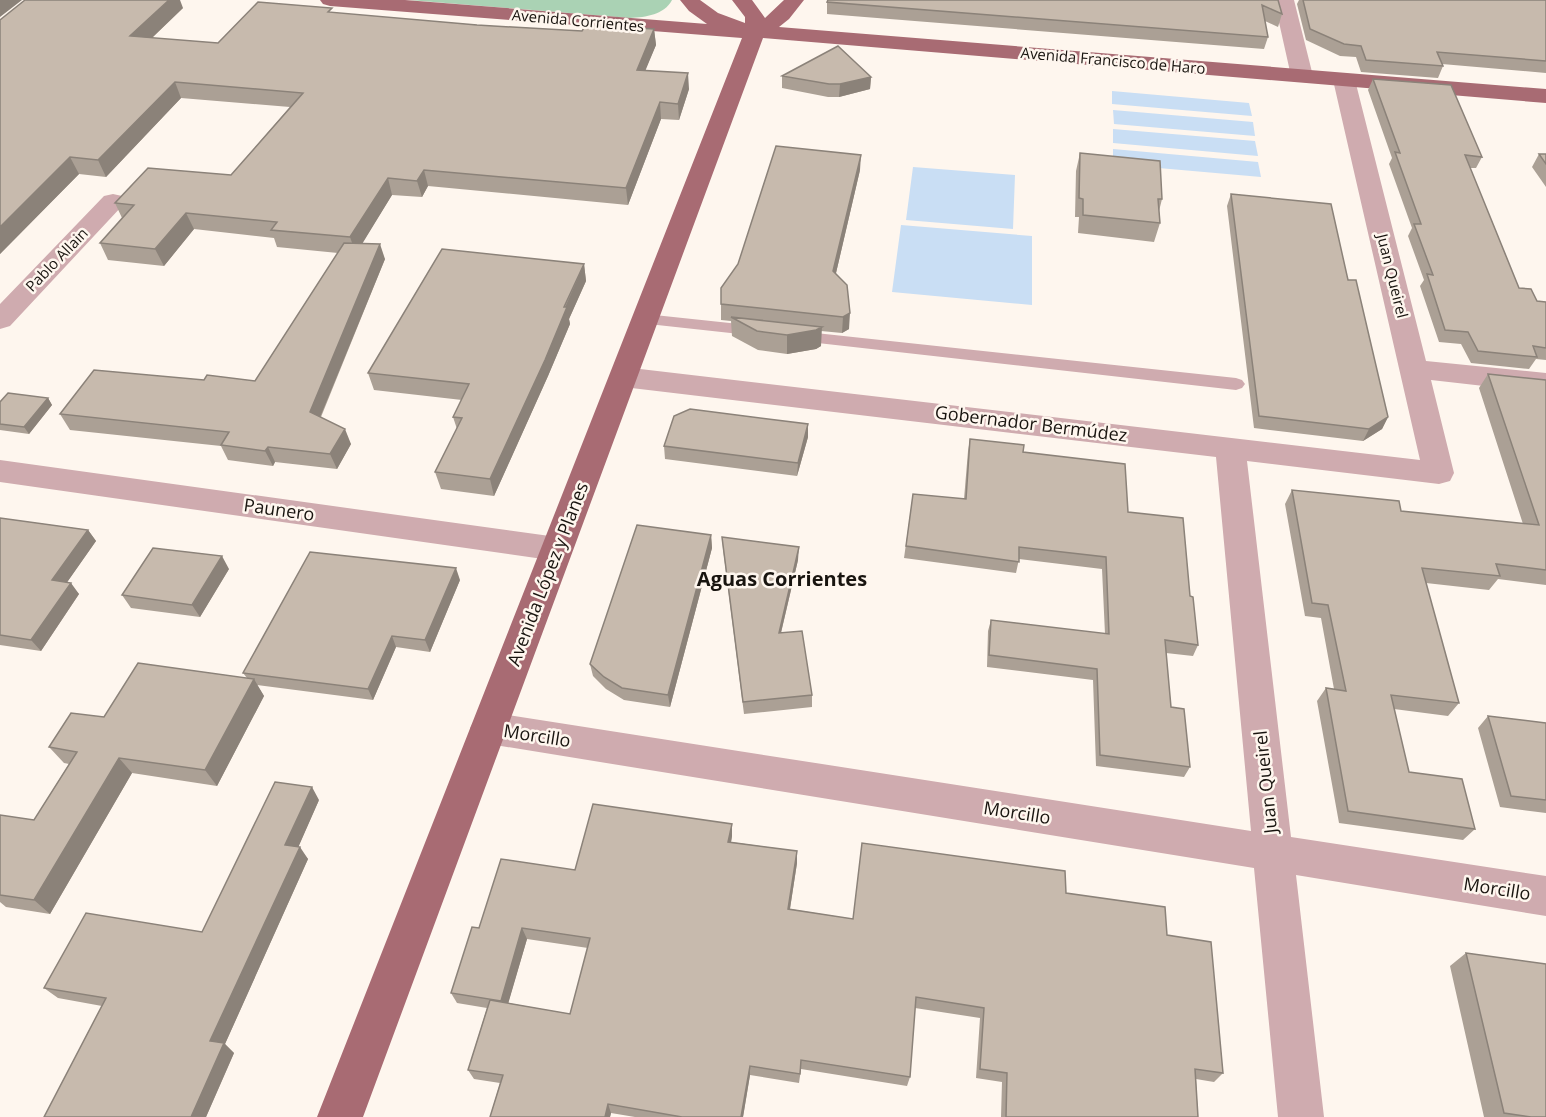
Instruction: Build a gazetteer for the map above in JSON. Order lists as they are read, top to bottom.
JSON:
{
  "streets": {
    "main road": ["Avenida Corrientes", "Avenida Francisco de Haro", "Avenida López y Planes"],
    "street": [
      "Pablo Allain",
      "Juan Queirel",
      "Gobernador Bermúdez",
      "Paunero",
      "Morcillo"
    ]
  },
  "crossings": [
    ["Avenida Corrientes", "Avenida Francisco de Haro"],
    ["Avenida Corrientes", "Avenida López y Planes"],
    ["Avenida Francisco de Haro", "Juan Queirel"],
    ["Avenida Francisco de Haro", "Avenida López y Planes"],
    ["Juan Queirel", "Gobernador Bermúdez"],
    ["Juan Queirel", "Morcillo"],
    ["Gobernador Bermúdez", "Avenida López y Planes"],
    ["Paunero", "Avenida López y Planes"],
    ["Avenida López y Planes", "Morcillo"]
  ],
  "districts": ["Aguas Corrientes"]
}
